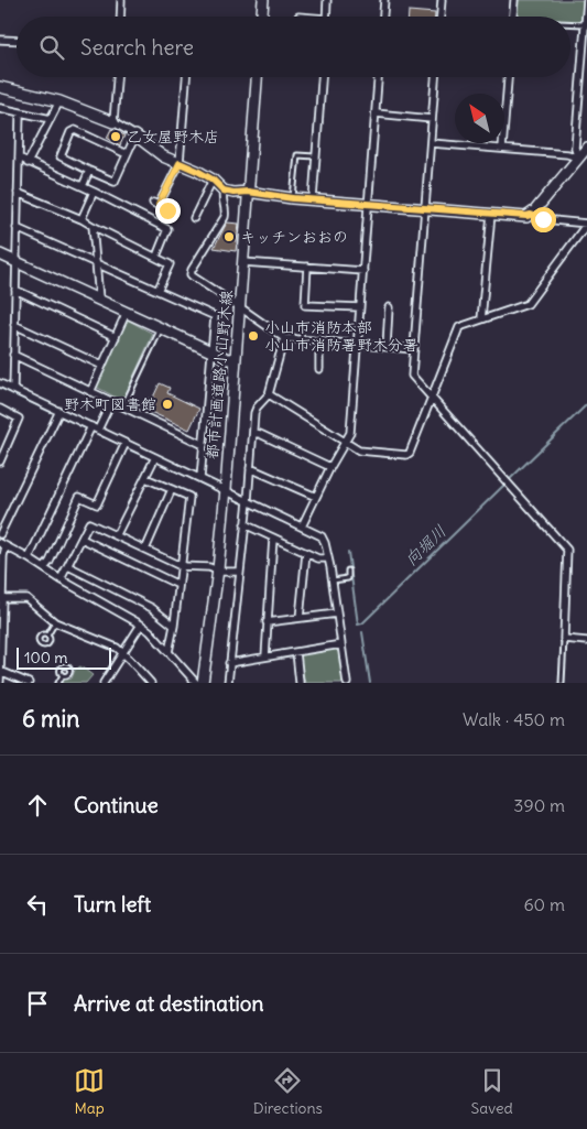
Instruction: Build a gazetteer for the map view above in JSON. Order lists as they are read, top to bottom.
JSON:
{
  "streets": {
    "street": ["都市計画道路小山野木線"]
  },
  "water": ["向堀川"],
  "places": [
    "乙女屋野木店",
    "キッチンおおの",
    "小山市消防本部 小山市消防署野木分署",
    "野木町図書館"
  ],
  "scale_bar": "100 m",
  "north": "top left",
  "page": {
    "search": "Search here",
    "scale": "100 m",
    "heading": ["6 min", "Walk · 450 m"],
    "list": [
      ["Continue", "390 m"],
      ["Turn left", "60 m"],
      "Arrive at destination"
    ],
    "nav": ["Map", "Directions", "Saved"]
  }
}
